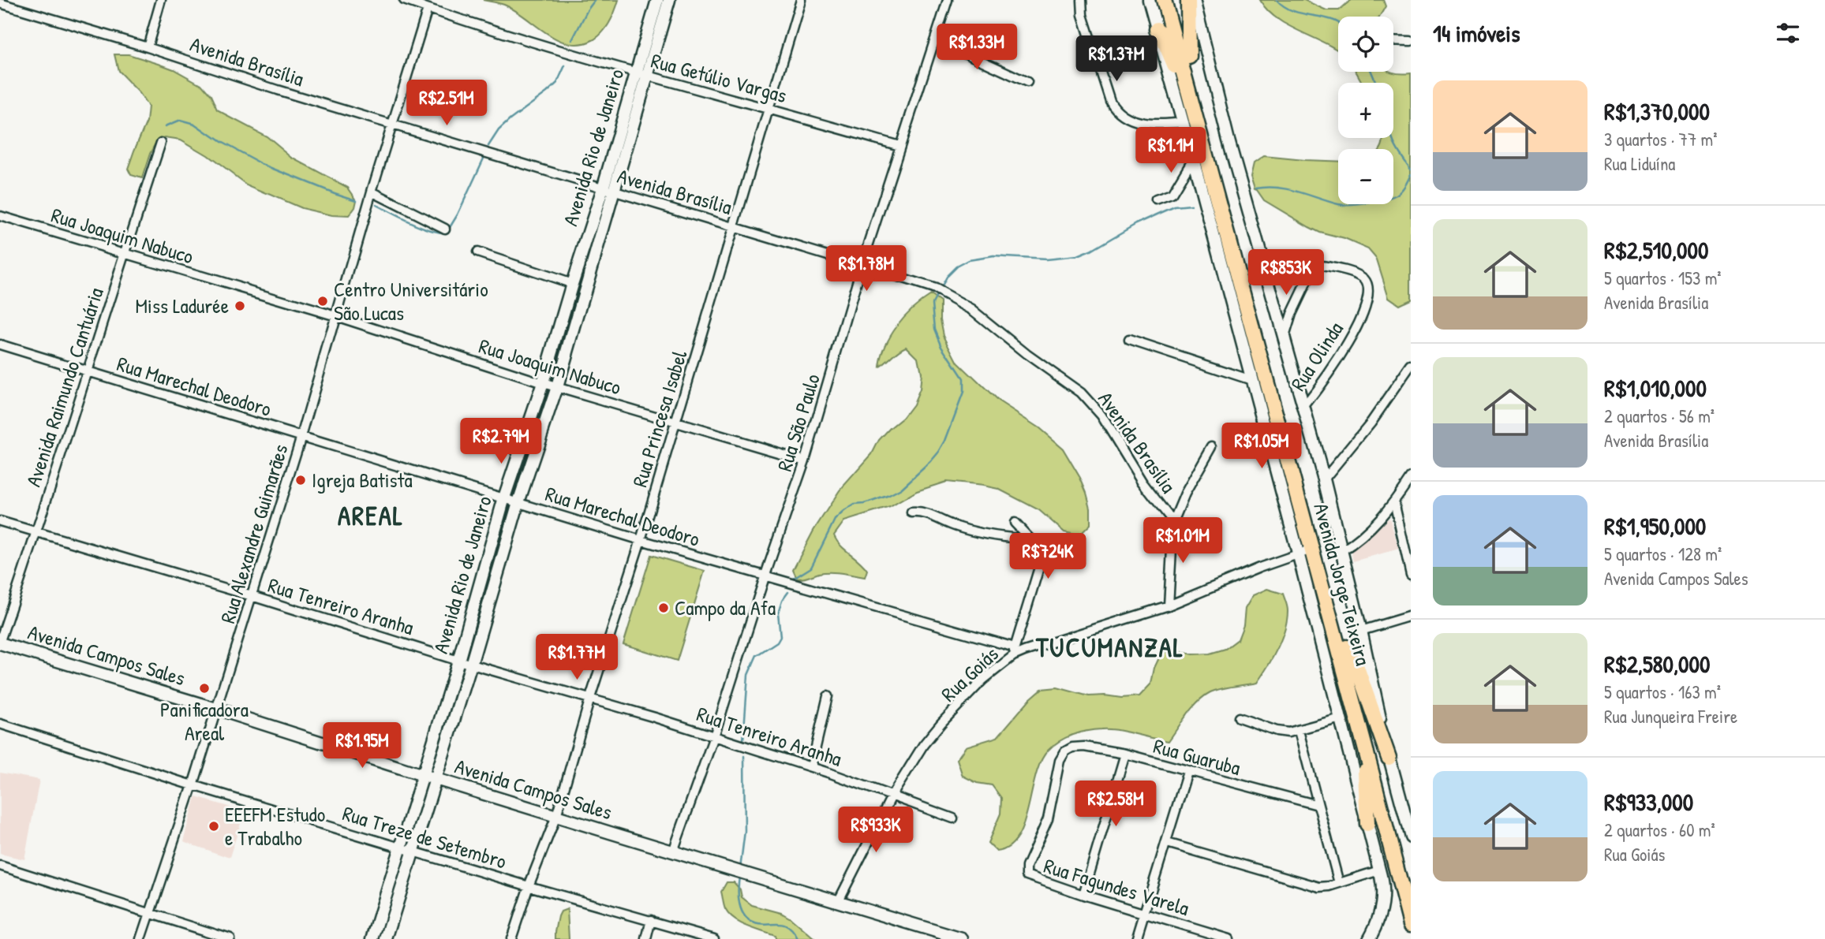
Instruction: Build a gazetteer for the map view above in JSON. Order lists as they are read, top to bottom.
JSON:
{
  "streets": {
    "highway": ["Avenida Jorge Teixeira"],
    "main road": ["Avenida Rio de Janeiro", "Avenida Campos Sales"],
    "street": [
      "Avenida Brasília",
      "Rua Getúlio Vargas",
      "Rua Joaquim Nabuco",
      "Rua Olinda",
      "Rua Marechal Deodoro",
      "Avenida Raimundo Cantuária",
      "Rua Princesa Isabel",
      "Rua São Paulo",
      "Rua Alexandre Guimarães",
      "Rua Tenreiro Aranha",
      "Rua Goiás",
      "Rua Guaruba",
      "Rua Treze de Setembro",
      "Rua Fagundes Varela"
    ]
  },
  "crossings": [
    ["Avenida Brasília", "Avenida Rio de Janeiro"],
    ["Avenida Brasília", "Rua Princesa Isabel"],
    ["Avenida Brasília", "Rua São Paulo"],
    ["Avenida Brasília", "Rua Alexandre Guimarães"],
    ["Avenida Brasília", "Rua Goiás"],
    ["Rua Getúlio Vargas", "Avenida Rio de Janeiro"],
    ["Rua Getúlio Vargas", "Rua Princesa Isabel"],
    ["Rua Getúlio Vargas", "Rua São Paulo"],
    ["Rua Getúlio Vargas", "Rua Alexandre Guimarães"],
    ["Avenida Rio de Janeiro", "Rua Joaquim Nabuco"],
    ["Avenida Rio de Janeiro", "Rua Marechal Deodoro"],
    ["Avenida Rio de Janeiro", "Rua Tenreiro Aranha"],
    ["Avenida Rio de Janeiro", "Avenida Campos Sales"],
    ["Avenida Rio de Janeiro", "Rua Treze de Setembro"],
    ["Rua Joaquim Nabuco", "Avenida Raimundo Cantuária"],
    ["Rua Joaquim Nabuco", "Rua Princesa Isabel"],
    ["Rua Joaquim Nabuco", "Rua São Paulo"],
    ["Rua Joaquim Nabuco", "Rua Alexandre Guimarães"],
    ["Rua Marechal Deodoro", "Avenida Raimundo Cantuária"],
    ["Rua Marechal Deodoro", "Rua Princesa Isabel"],
    ["Rua Marechal Deodoro", "Rua São Paulo"],
    ["Rua Marechal Deodoro", "Rua Alexandre Guimarães"],
    ["Rua Marechal Deodoro", "Rua Goiás"],
    ["Avenida Raimundo Cantuária", "Rua Tenreiro Aranha"],
    ["Avenida Raimundo Cantuária", "Avenida Campos Sales"],
    ["Rua Princesa Isabel", "Rua Tenreiro Aranha"],
    ["Rua Princesa Isabel", "Avenida Campos Sales"],
    ["Rua Princesa Isabel", "Rua Treze de Setembro"],
    ["Rua São Paulo", "Rua Tenreiro Aranha"],
    ["Rua São Paulo", "Avenida Campos Sales"],
    ["Rua Alexandre Guimarães", "Rua Tenreiro Aranha"],
    ["Rua Alexandre Guimarães", "Avenida Campos Sales"],
    ["Rua Alexandre Guimarães", "Rua Treze de Setembro"],
    ["Avenida Jorge Teixeira", "Rua Goiás"],
    ["Rua Tenreiro Aranha", "Rua Goiás"],
    ["Avenida Campos Sales", "Rua Goiás"],
    ["Rua Guaruba", "Rua Fagundes Varela"]
  ],
  "districts": ["AREAL", "TUCUMANZAL"],
  "places": [
    "Centro Universitário São Lucas",
    "Miss Ladurée",
    "Igreja Batista",
    "Campo da Afa",
    "Panificadora Areal",
    "EEEFM Estudo e Trabalho"
  ],
  "page": {
    "heading": "14 imóveis",
    "map_buttons": ["+", "−"],
    "price": [
      "R$1.33M",
      "R$1.37M",
      "R$2.51M",
      "R$1.1M",
      "R$1.78M",
      "R$853K",
      "R$2.79M",
      "R$1.05M",
      "R$1.01M",
      "R$724K",
      "R$1.77M",
      "R$1.95M",
      "R$2.58M",
      "R$933K"
    ],
    "list": [
      {
        "name": "R$1,370,000",
        "note": "3 quartos · 77 m² · Rua Liduína"
      },
      {
        "name": "R$2,510,000",
        "note": "5 quartos · 153 m² · Avenida Brasília"
      },
      {
        "name": "R$1,010,000",
        "note": "2 quartos · 56 m² · Avenida Brasília"
      },
      {
        "name": "R$1,950,000",
        "note": "5 quartos · 128 m² · Avenida Campos Sales"
      },
      {
        "name": "R$2,580,000",
        "note": "5 quartos · 163 m² · Rua Junqueira Freire"
      },
      {
        "name": "R$933,000",
        "note": "2 quartos · 60 m² · Rua Goiás"
      }
    ]
  }
}
